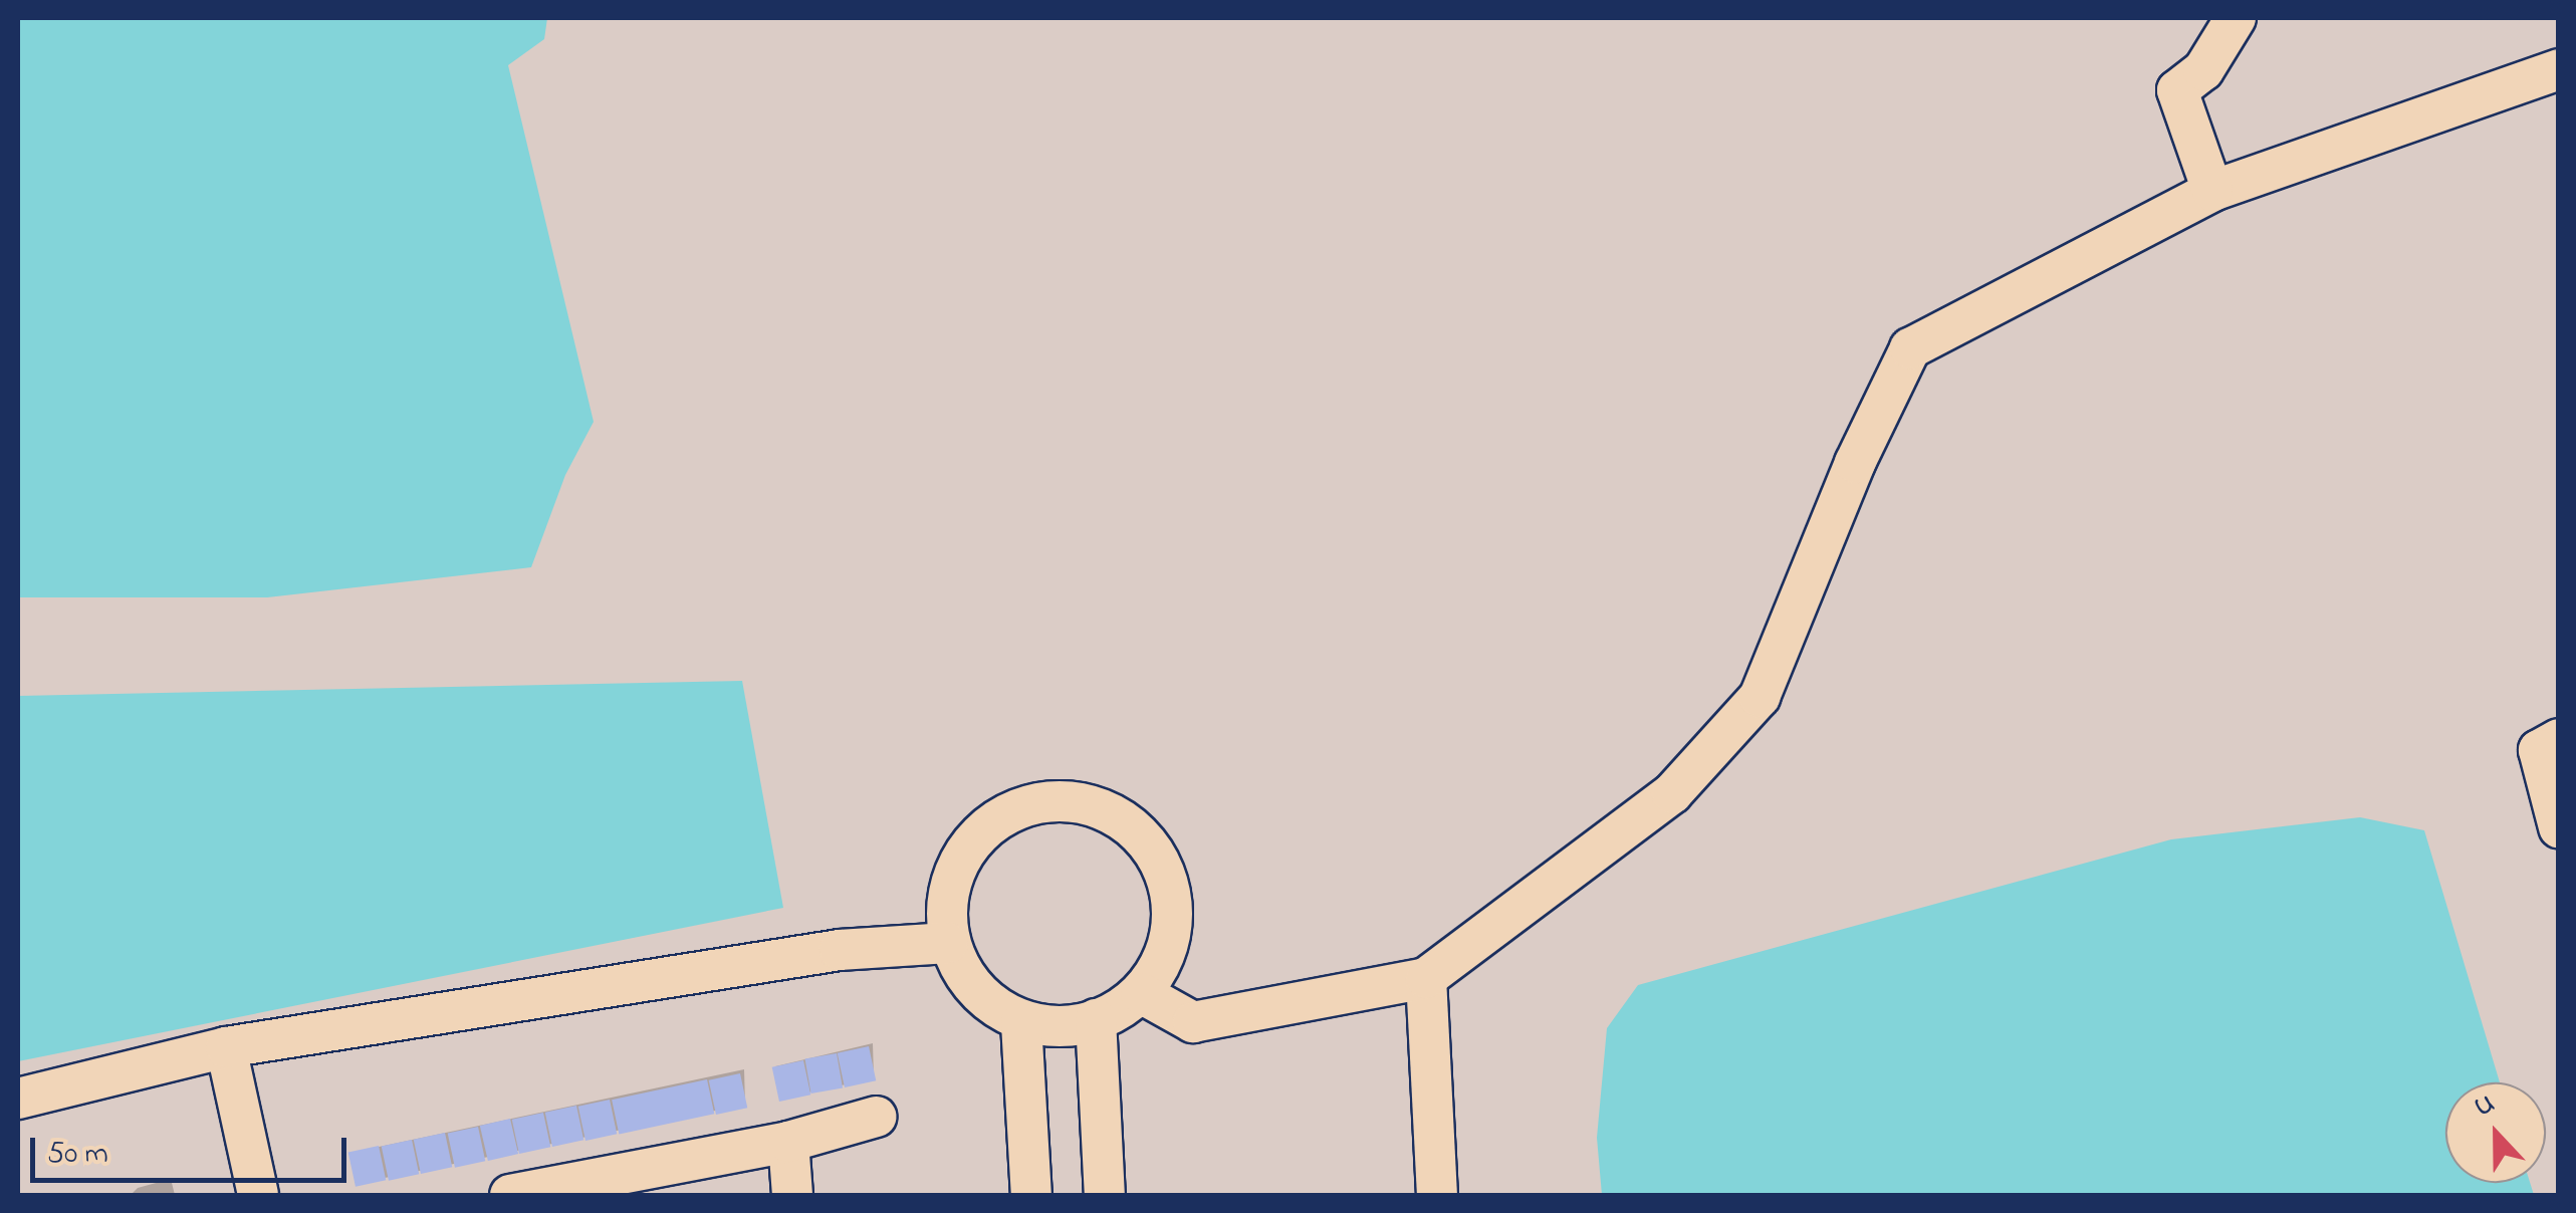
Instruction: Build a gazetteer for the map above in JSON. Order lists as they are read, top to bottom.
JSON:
{
  "scale_bar": "50 m",
  "north": "top"
}
